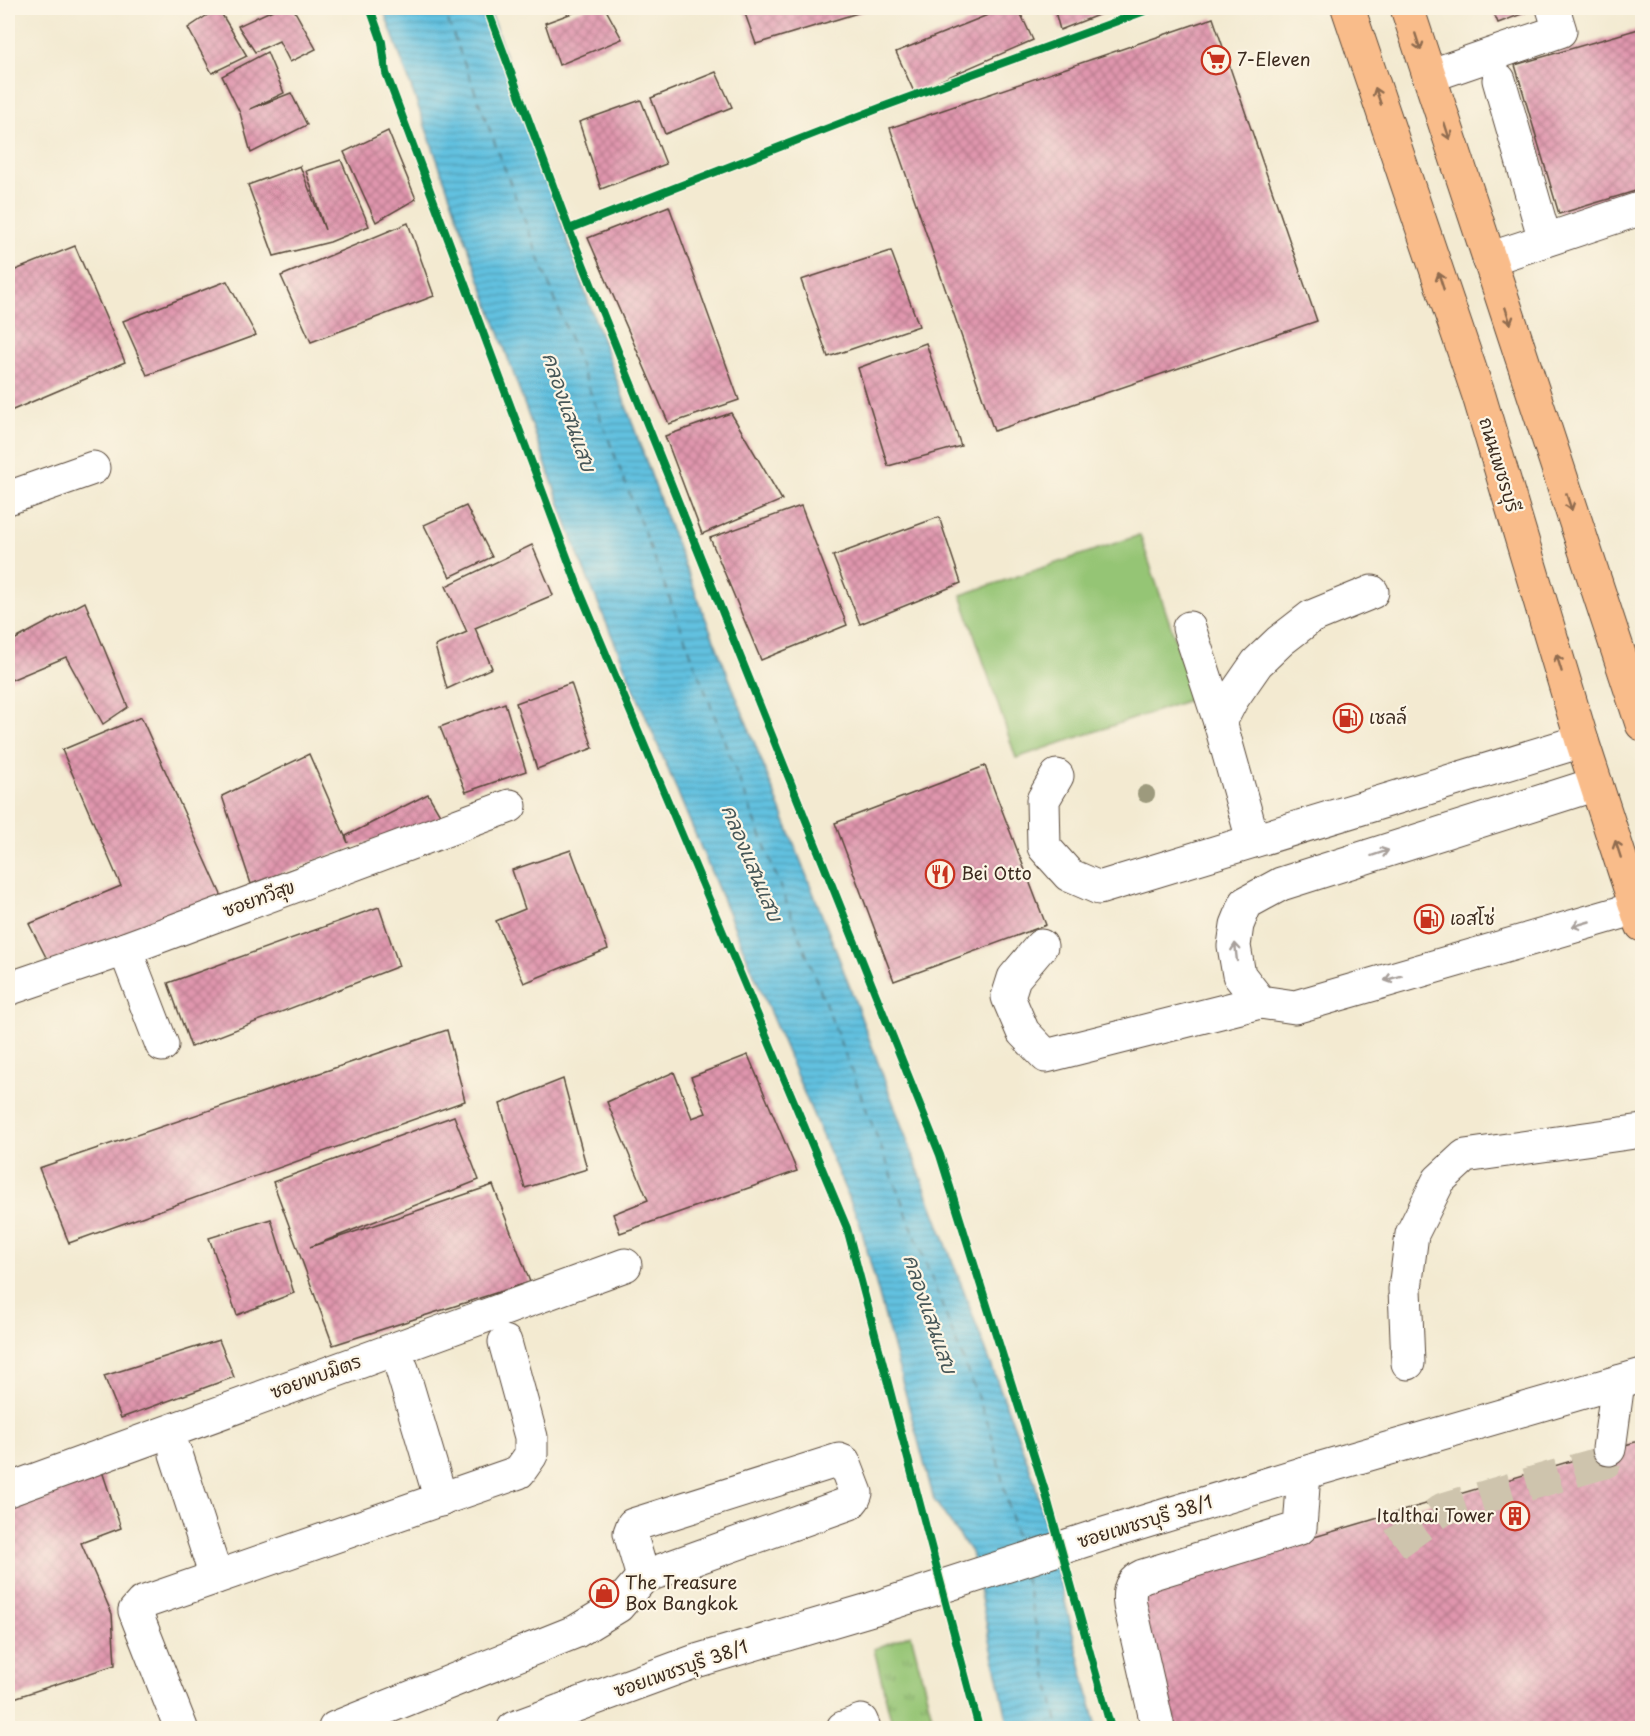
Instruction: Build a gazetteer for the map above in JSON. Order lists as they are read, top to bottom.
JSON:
{
  "streets": {
    "main road": ["ถนนเพชรบุรี"],
    "street": ["ซอยทวีสุข", "ซอยพบมิตร", "ซอยเพชรบุรี 38/1"]
  },
  "water": ["คลองแสนแสบ"],
  "places": {
    "supermarket": ["7-Eleven"],
    "fuel station": ["เชลล์", "เอสโซ่"],
    "restaurant": ["Bei Otto"],
    "building": ["Italthai Tower"],
    "shop": ["The Treasure Box Bangkok"]
  }
}
